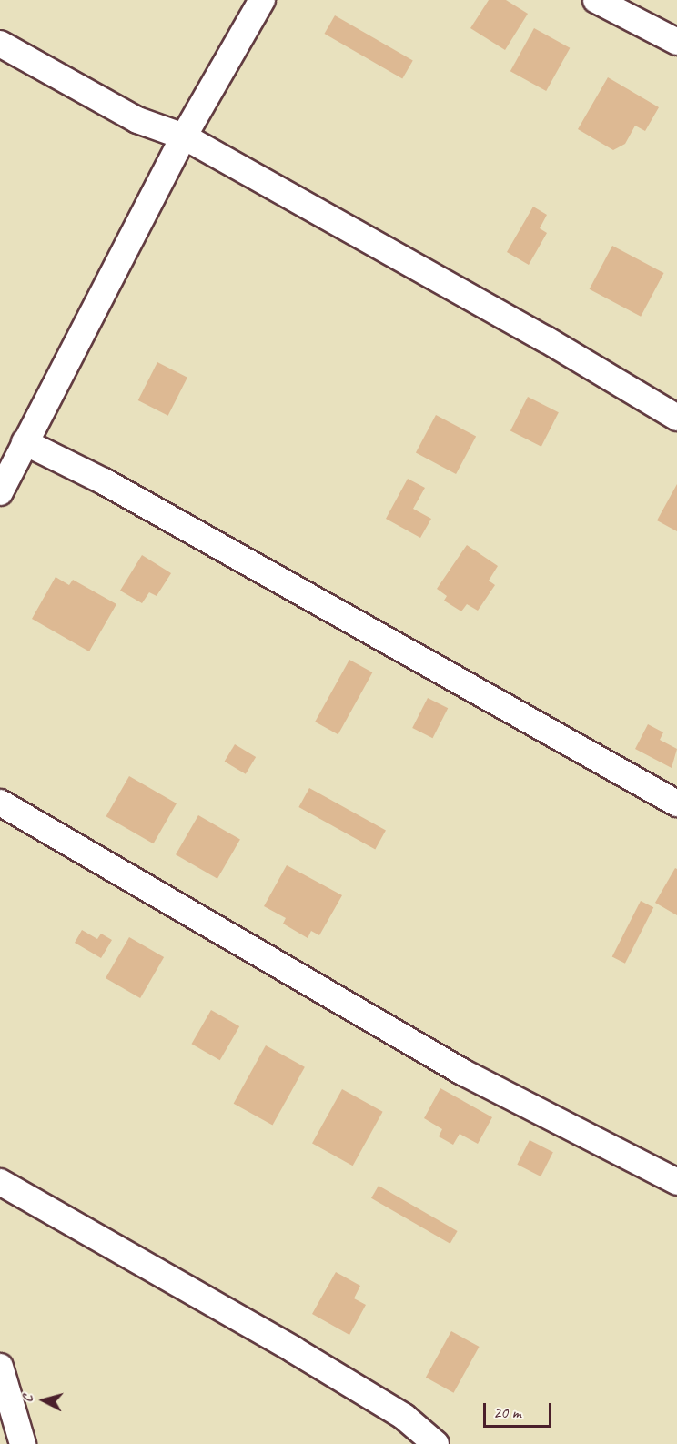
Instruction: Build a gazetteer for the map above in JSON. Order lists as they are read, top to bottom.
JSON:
{
  "scale_bar": "20 m",
  "north": "left"
}
